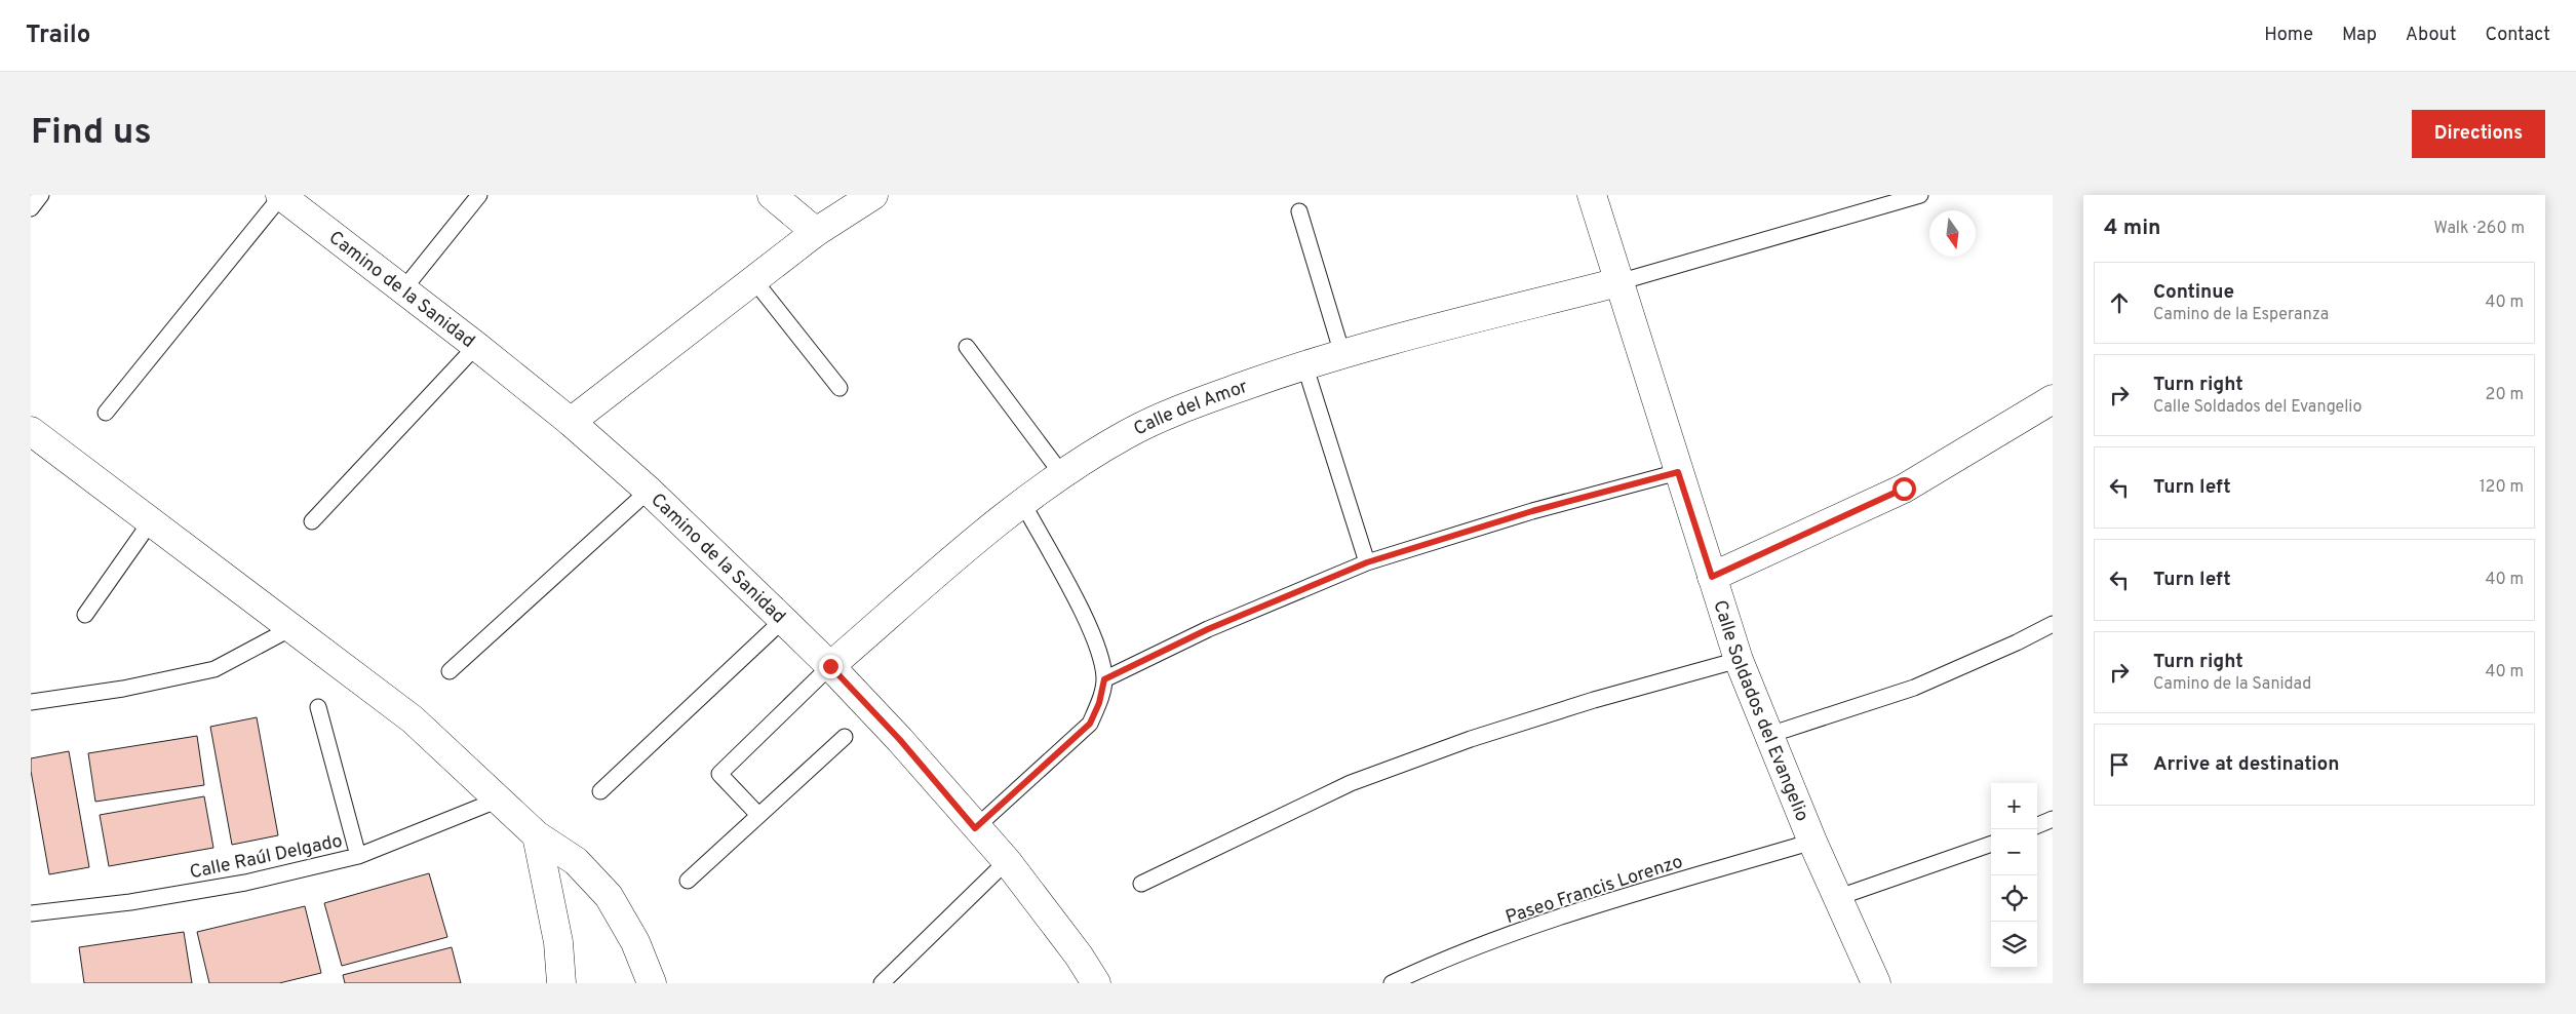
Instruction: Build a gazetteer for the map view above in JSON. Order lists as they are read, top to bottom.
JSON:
{
  "streets": {
    "street": ["Camino de la Sanidad", "Calle del Amor", "Calle Soldados del Evangelio"],
    "lane": ["Calle Raúl Delgado", "Paseo Francis Lorenzo"]
  },
  "crossings": [
    ["Camino de la Sanidad", "Calle del Amor"],
    ["Calle del Amor", "Calle Soldados del Evangelio"],
    ["Calle Soldados del Evangelio", "Paseo Francis Lorenzo"]
  ],
  "north": "bottom",
  "page": {
    "header": "Trailo",
    "nav": [
      "Home",
      "Map",
      "About",
      "Contact"
    ],
    "buttons": "Directions",
    "title": "Find us",
    "heading": ["4 min", "Walk · 260 m"],
    "list": [
      ["Continue", "Camino de la Esperanza", "40 m"],
      ["Turn right", "Calle Soldados del Evangelio", "20 m"],
      ["Turn left", "120 m"],
      ["Turn left", "40 m"],
      ["Turn right", "Camino de la Sanidad", "40 m"],
      "Arrive at destination"
    ],
    "map_buttons": ["+", "−"]
  }
}
